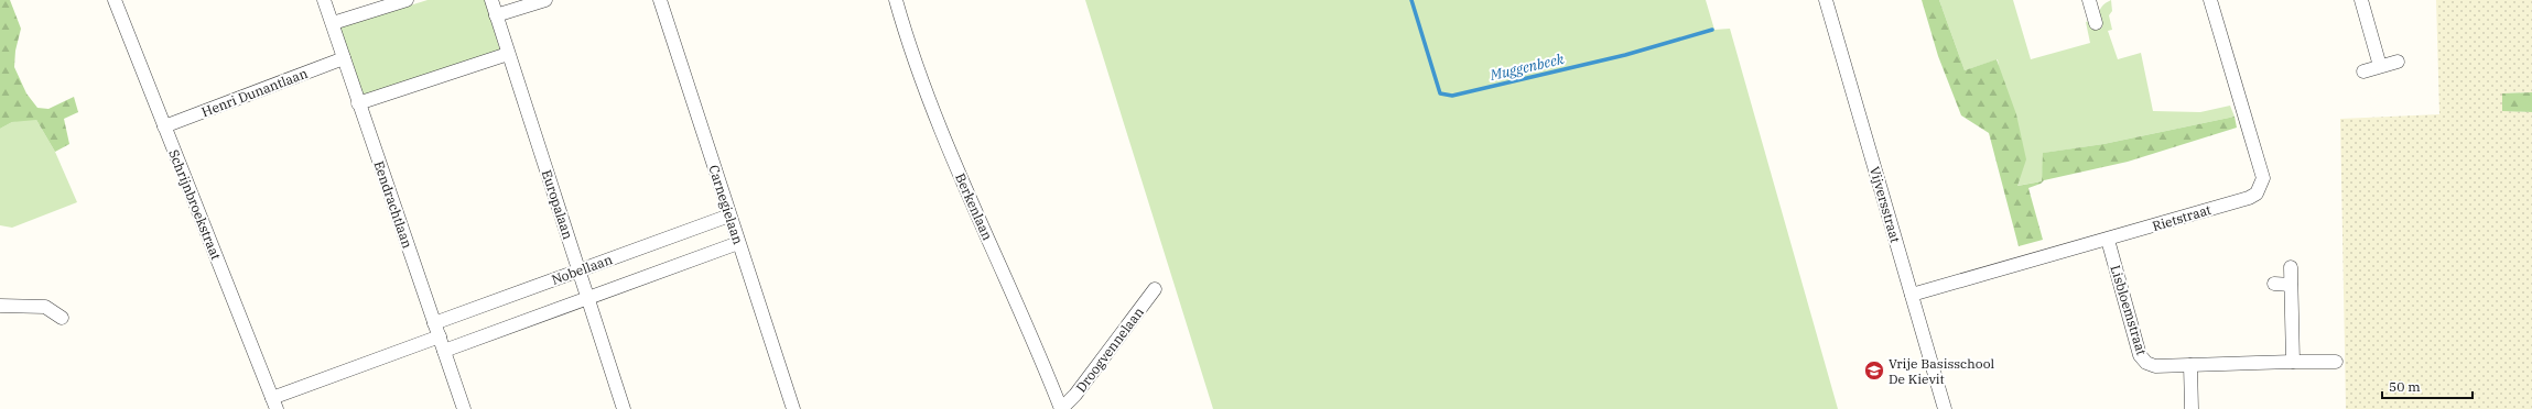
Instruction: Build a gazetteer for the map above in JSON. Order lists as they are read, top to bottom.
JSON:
{
  "streets": {
    "street": [
      "Henri Dunantlaan",
      "Schrijnbroekstraat",
      "Eendrachtlaan",
      "Europalaan",
      "Carnegielaan",
      "Vijversstraat",
      "Berkenlaan",
      "Rietstraat",
      "Nobellaan",
      "Lisbloemstraat",
      "Droogvennelaan"
    ]
  },
  "crossings": [
    ["Henri Dunantlaan", "Schrijnbroekstraat"],
    ["Henri Dunantlaan", "Eendrachtlaan"],
    ["Eendrachtlaan", "Nobellaan"],
    ["Europalaan", "Nobellaan"],
    ["Carnegielaan", "Nobellaan"],
    ["Vijversstraat", "Rietstraat"],
    ["Berkenlaan", "Droogvennelaan"],
    ["Rietstraat", "Lisbloemstraat"]
  ],
  "water": ["Muggenbeek"],
  "places": {
    "school or university": ["Vrije Basisschool De Kievit"]
  },
  "scale_bar": "50 m"
}
